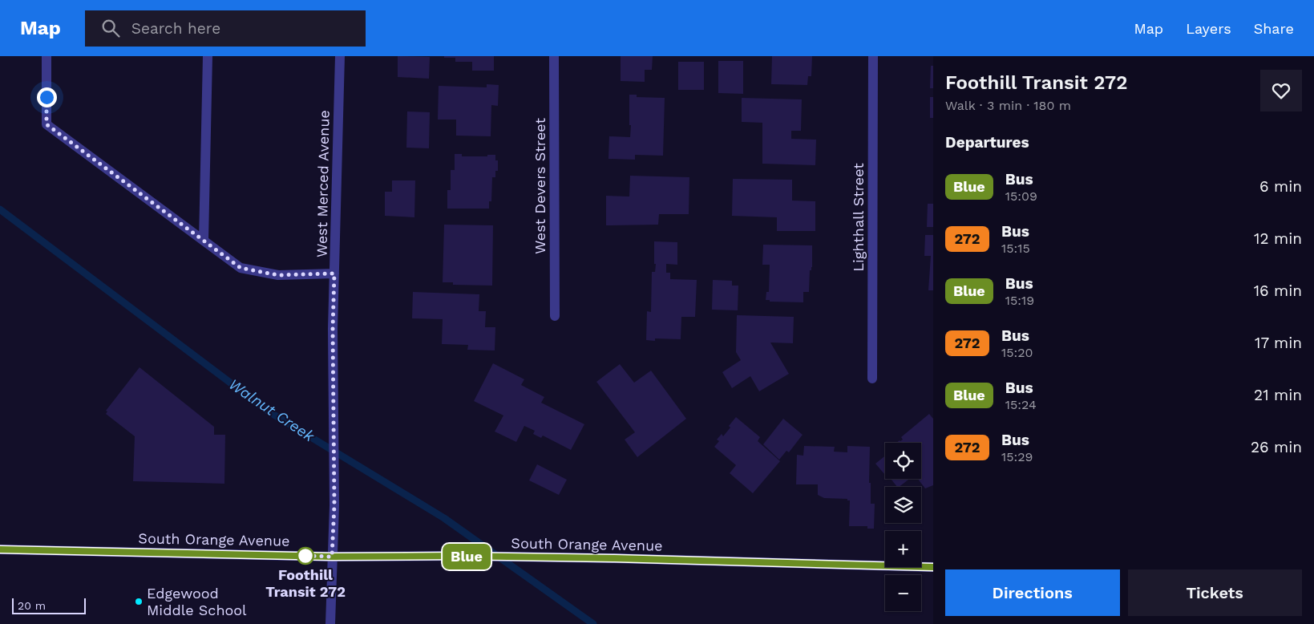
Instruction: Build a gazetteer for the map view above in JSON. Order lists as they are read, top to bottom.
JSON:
{
  "streets": {
    "street": [
      "West Merced Avenue",
      "West Devers Street",
      "Lighthall Street",
      "South Orange Avenue"
    ]
  },
  "crossings": [
    ["West Merced Avenue", "South Orange Avenue"]
  ],
  "water": ["Walnut Creek"],
  "places": ["Foothill Transit 272", "Edgewood Middle School"],
  "lines": ["bus line Blue"],
  "scale_bar": "20 m",
  "page": {
    "header": "Map",
    "search": "Search here",
    "nav": ["Map", "Layers", "Share"],
    "on_map": "Blue",
    "heading": [
      ["Foothill Transit 272", "Walk · 3 min · 180 m"],
      "Departures"
    ],
    "list": [
      {
        "mark": "Blue",
        "name": "Bus",
        "note": "15:09",
        "value": "6 min"
      },
      {
        "mark": "272",
        "name": "Bus",
        "note": "15:15",
        "value": "12 min"
      },
      {
        "mark": "Blue",
        "name": "Bus",
        "note": "15:19",
        "value": "16 min"
      },
      {
        "mark": "272",
        "name": "Bus",
        "note": "15:20",
        "value": "17 min"
      },
      {
        "mark": "Blue",
        "name": "Bus",
        "note": "15:24",
        "value": "21 min"
      },
      {
        "mark": "272",
        "name": "Bus",
        "note": "15:29",
        "value": "26 min"
      }
    ],
    "map_buttons": ["+", "−"],
    "buttons": ["Directions", "Tickets"],
    "scale": "20 m"
  }
}
